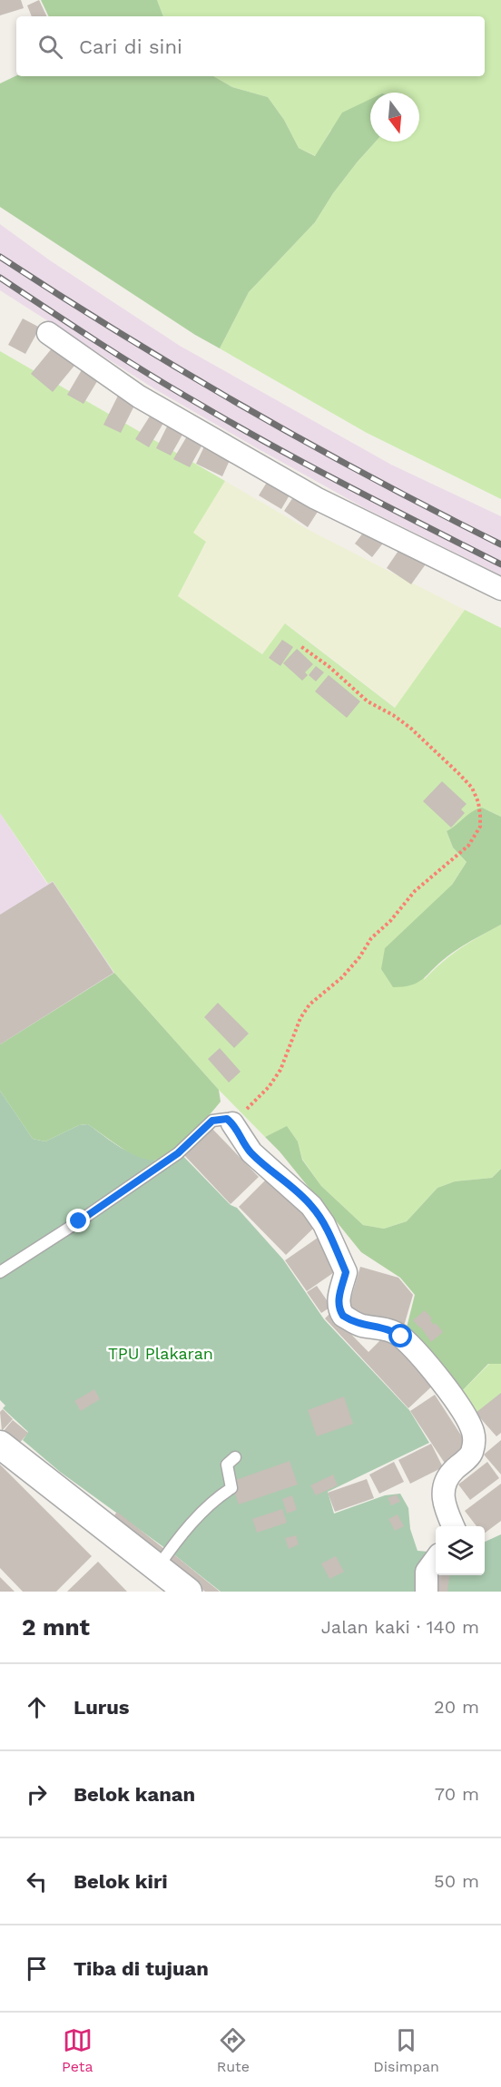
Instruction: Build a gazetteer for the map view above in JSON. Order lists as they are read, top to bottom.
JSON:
{
  "parks": ["TPU Plakaran"],
  "north": "bottom",
  "page": {
    "search": "Cari di sini",
    "heading": ["2 mnt", "Jalan kaki · 140 m"],
    "list": [
      ["Lurus", "20 m"],
      ["Belok kanan", "70 m"],
      ["Belok kiri", "50 m"],
      "Tiba di tujuan"
    ],
    "nav": ["Peta", "Rute", "Disimpan"]
  }
}
